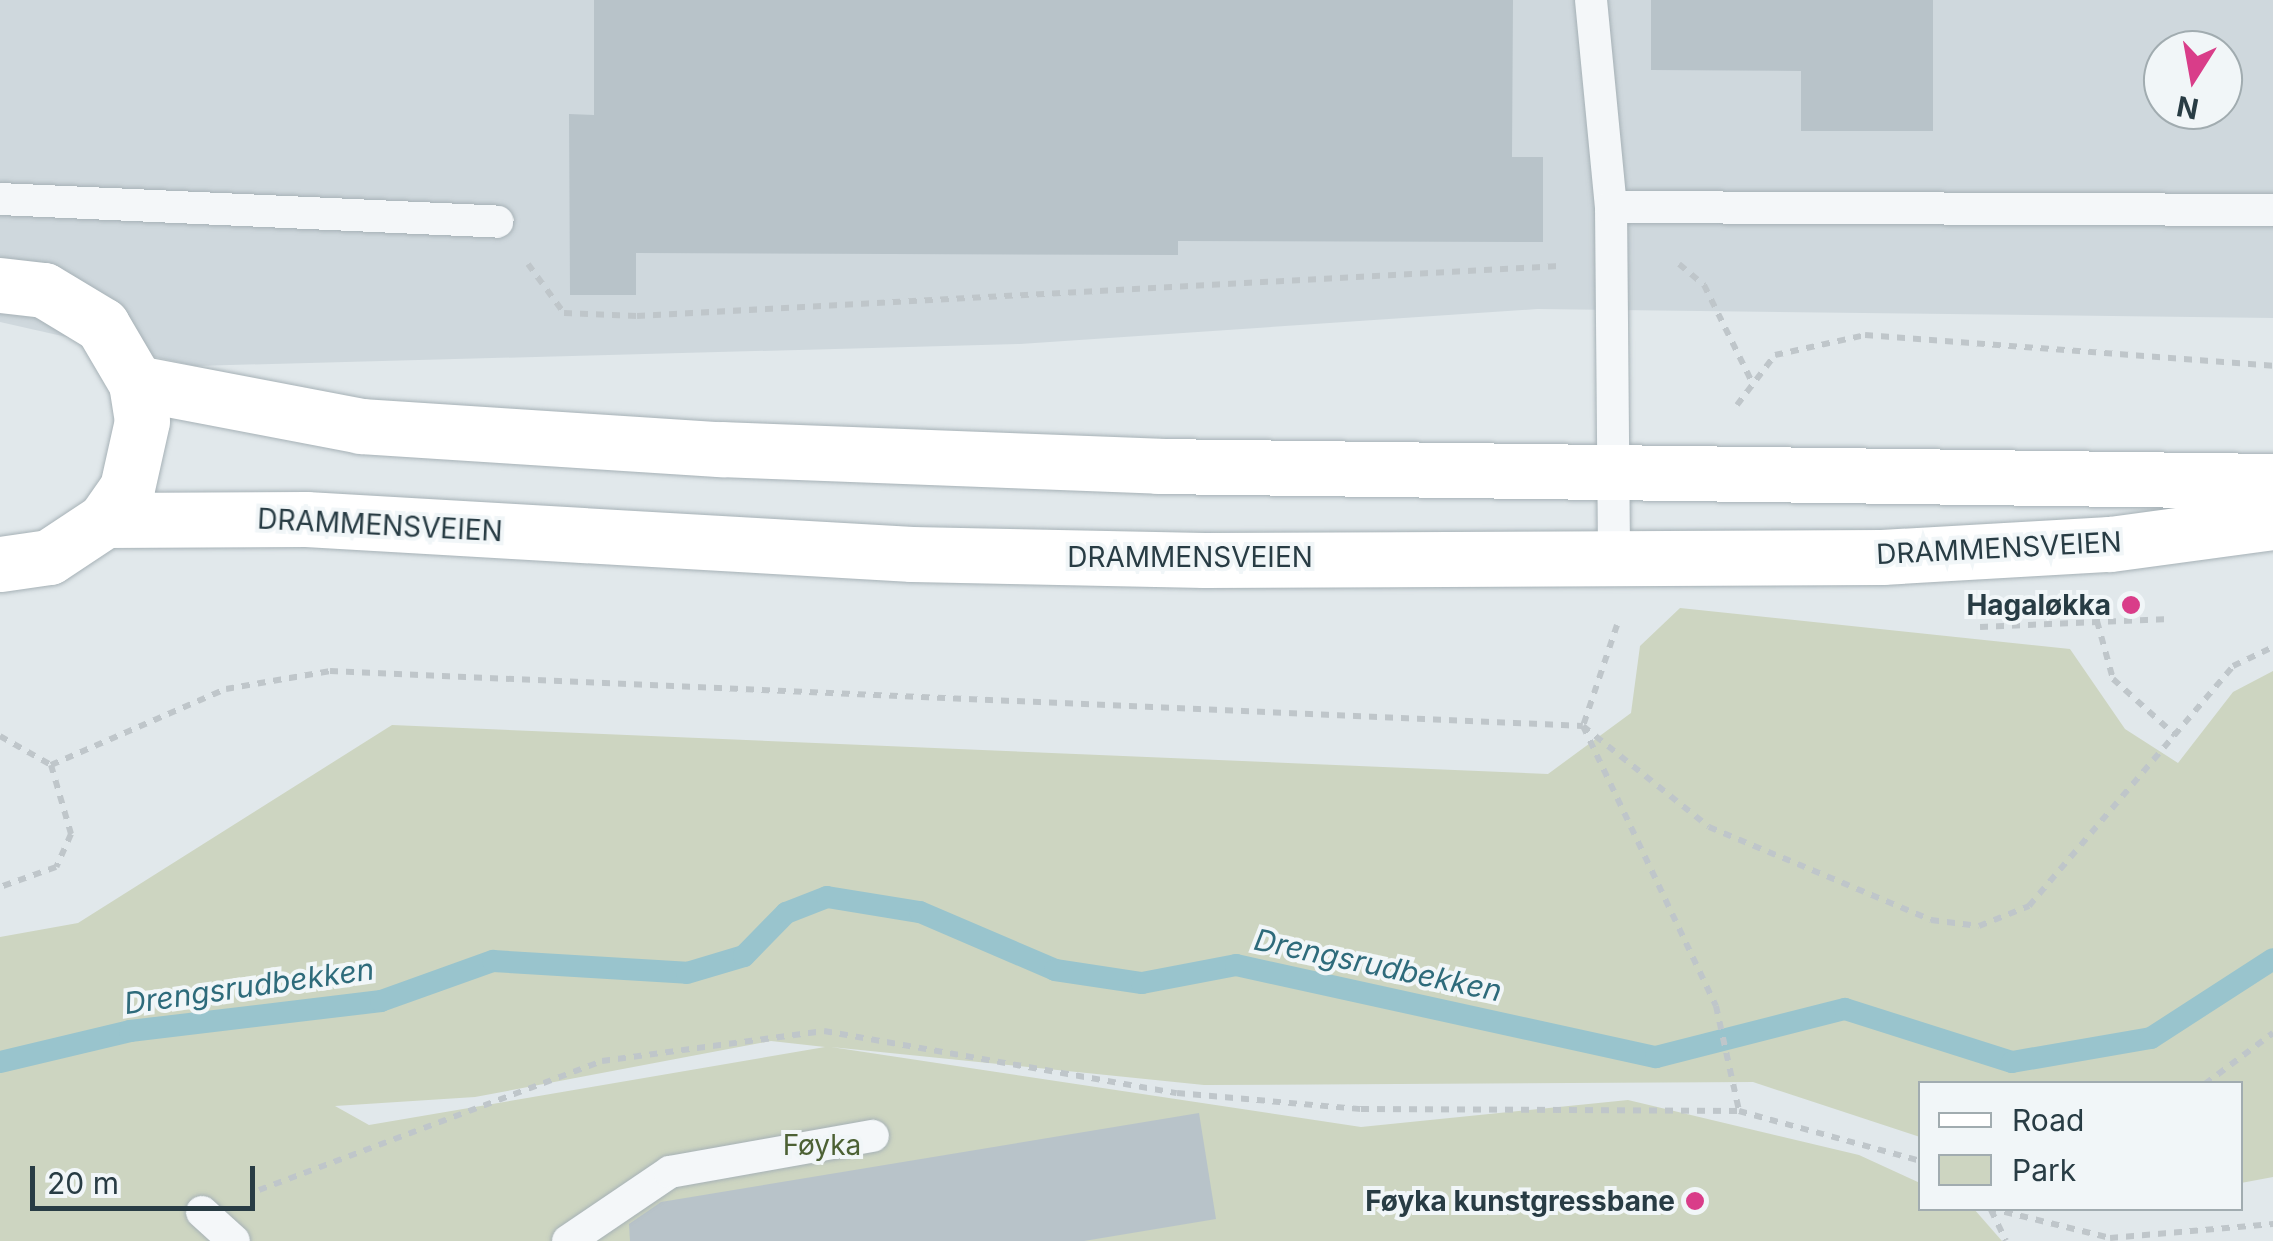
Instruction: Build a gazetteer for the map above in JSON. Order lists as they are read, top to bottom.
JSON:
{
  "streets": {
    "main road": ["DRAMMENSVEIEN"]
  },
  "water": ["Drengsrudbekken"],
  "parks": ["Føyka"],
  "places": ["Hagaløkka", "Føyka kunstgressbane"],
  "legend": ["Road", "Park"],
  "scale_bar": "20 m",
  "north": "bottom"
}
